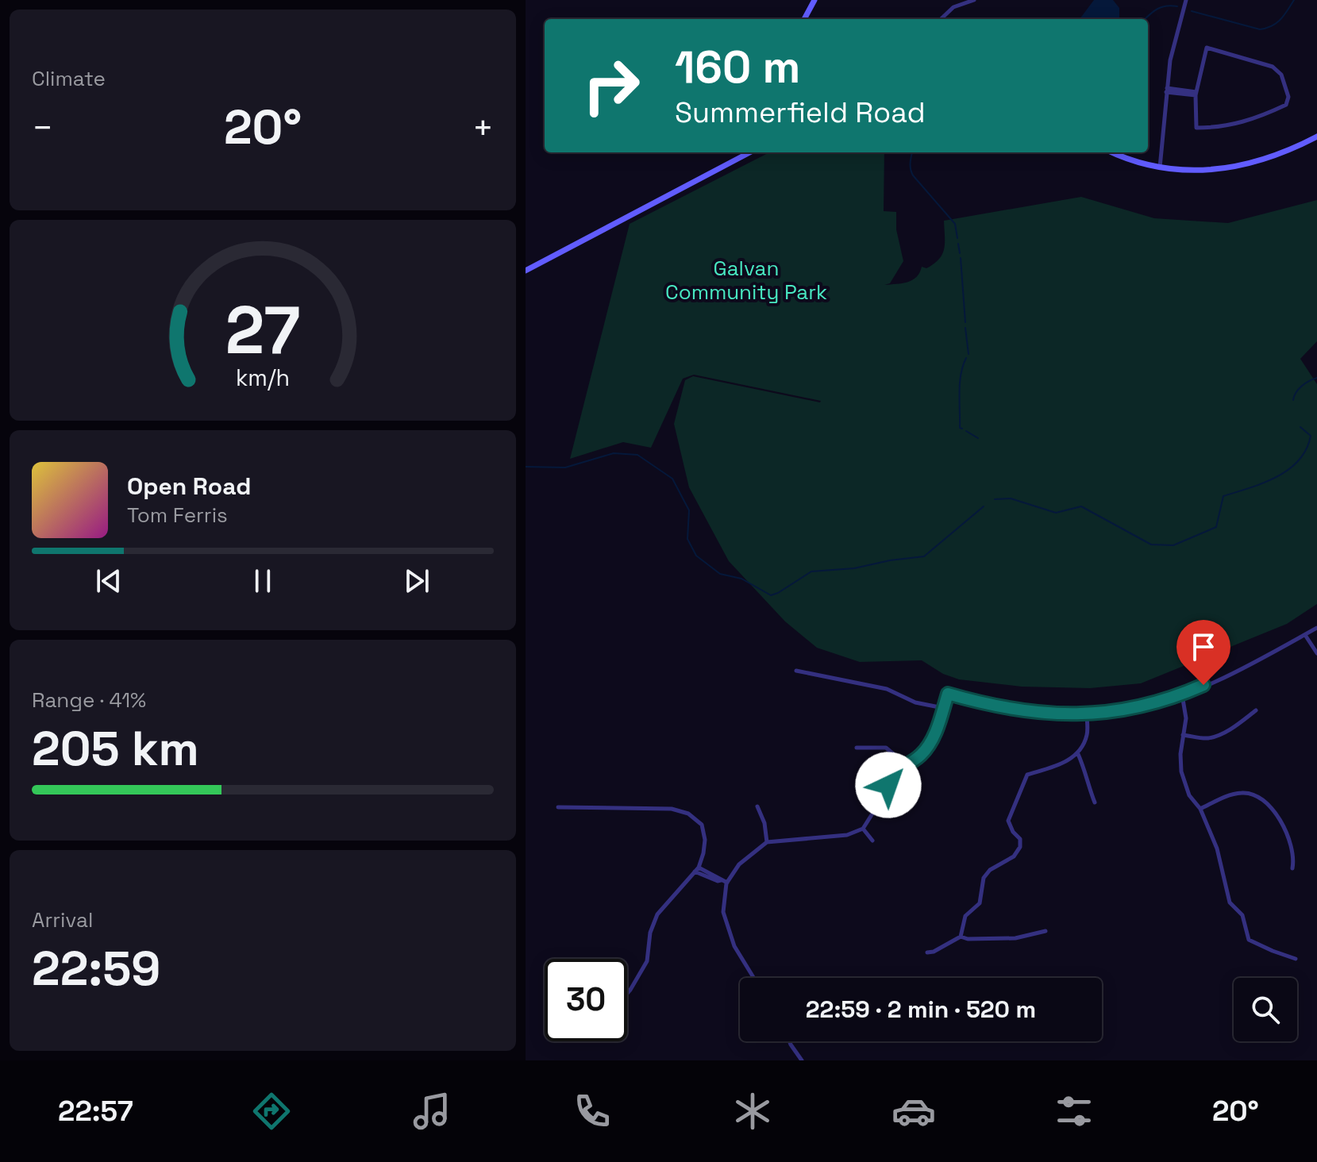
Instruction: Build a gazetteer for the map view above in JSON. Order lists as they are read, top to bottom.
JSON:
{
  "parks": ["Galvan Community Park"],
  "page": {
    "tile": [
      "Climate",
      ["Range · 41%", "205 km"],
      ["Arrival", "22:59"]
    ],
    "turn": ["160 m", "Summerfield Road"],
    "heat": ["−", "20°", "+"],
    "song": ["Open Road", "Tom Ferris"],
    "limit": "30",
    "trip": "22:59 · 2 min · 520 m",
    "tabs": ["22:57", "20°"],
    "gauge": ["27", "km/h"]
  }
}
